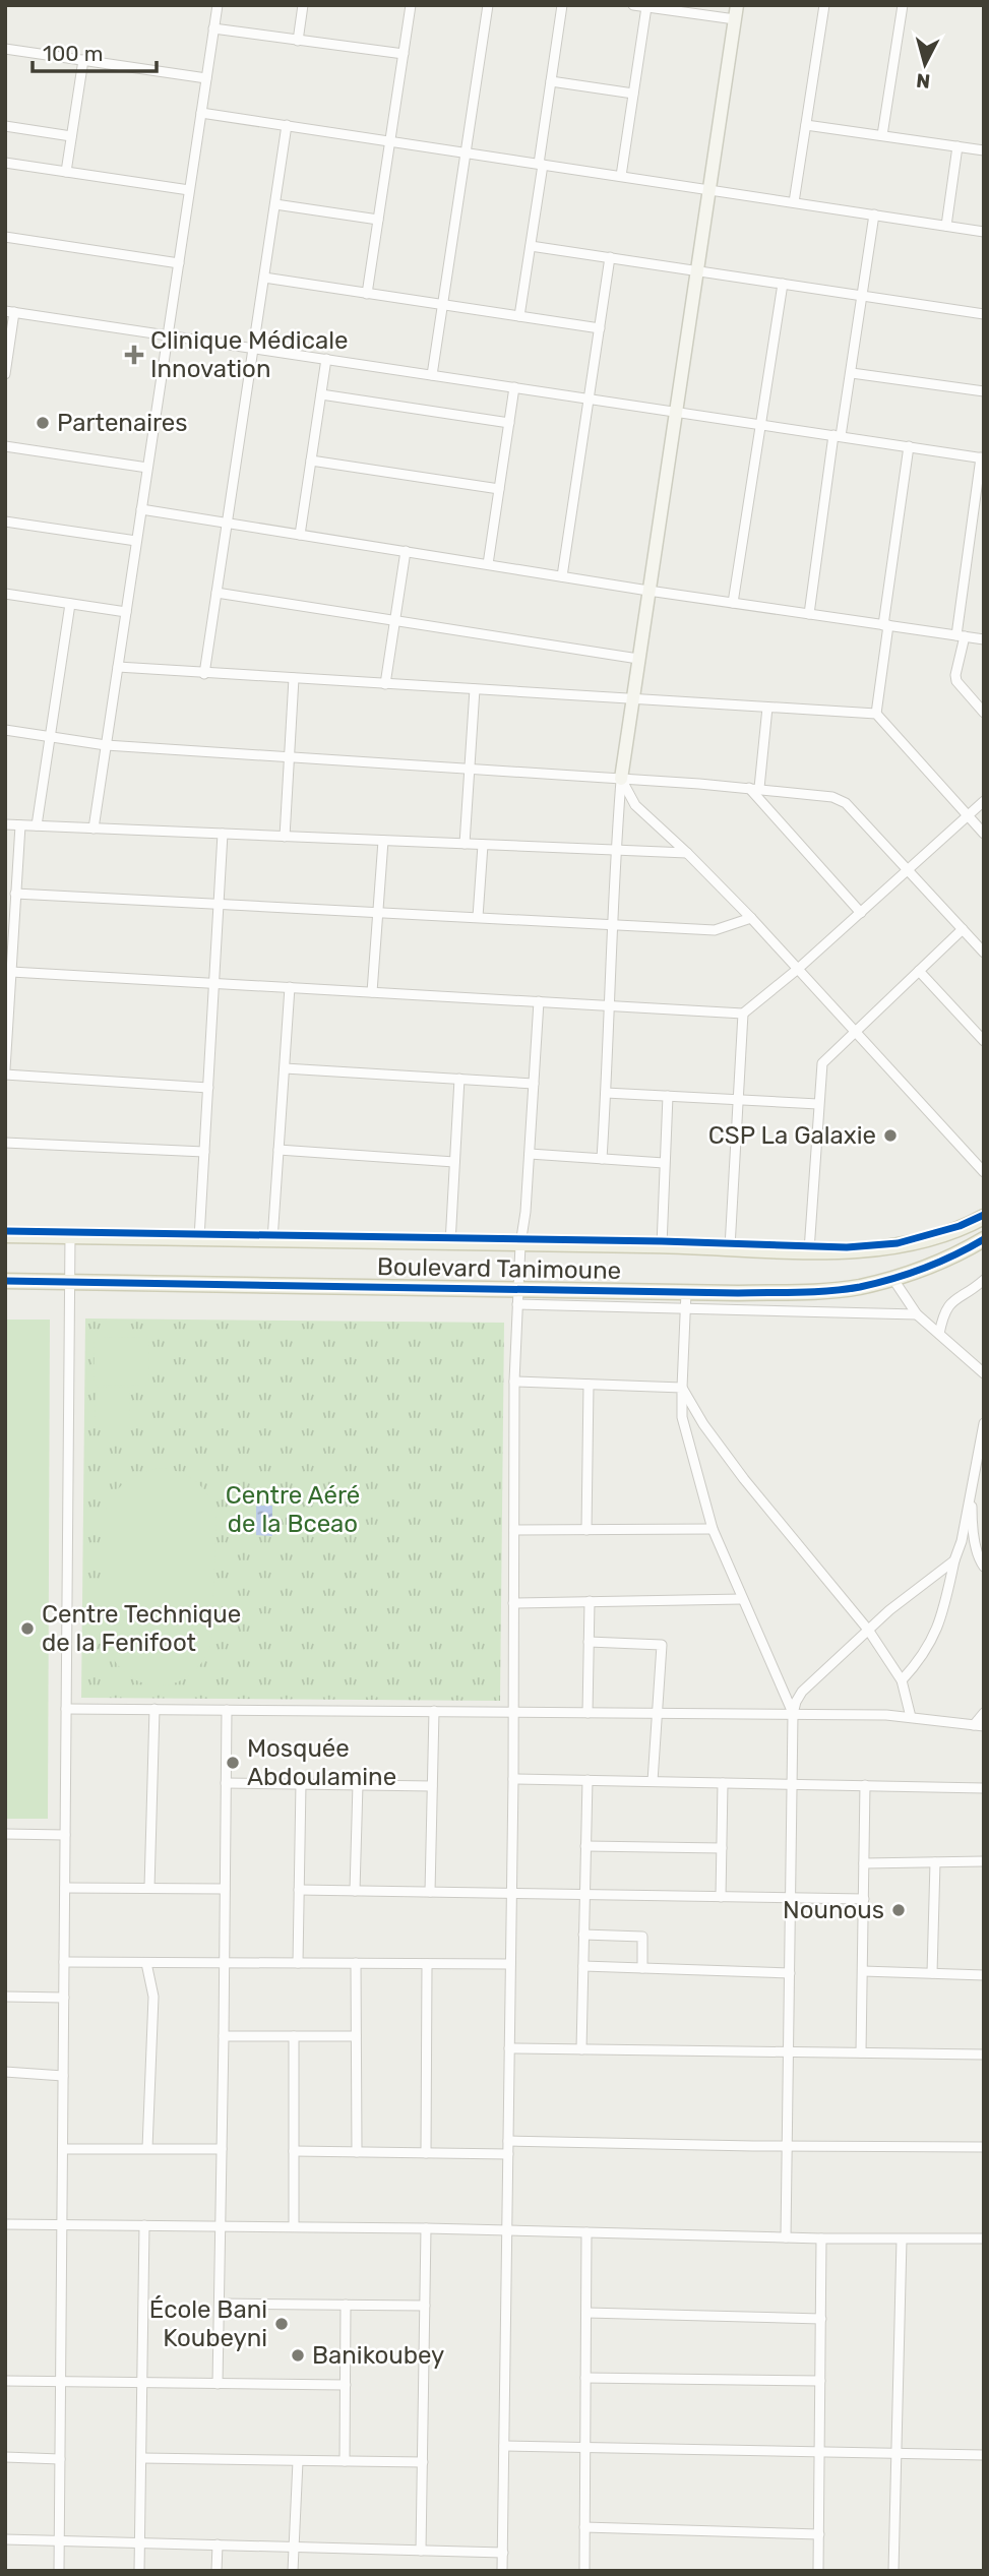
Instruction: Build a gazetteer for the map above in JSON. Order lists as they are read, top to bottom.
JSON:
{
  "streets": {
    "main road": ["Boulevard Tanimoune"]
  },
  "parks": ["Centre Aéré de la Bceao"],
  "places": {
    "health": ["Clinique Médicale Innovation"],
    "other": [
      "Partenaires",
      "CSP La Galaxie",
      "Centre Technique de la Fenifoot",
      "Mosquée Abdoulamine",
      "Nounous",
      "École Bani Koubeyni",
      "Banikoubey"
    ]
  },
  "scale_bar": "100 m",
  "north": "bottom"
}
